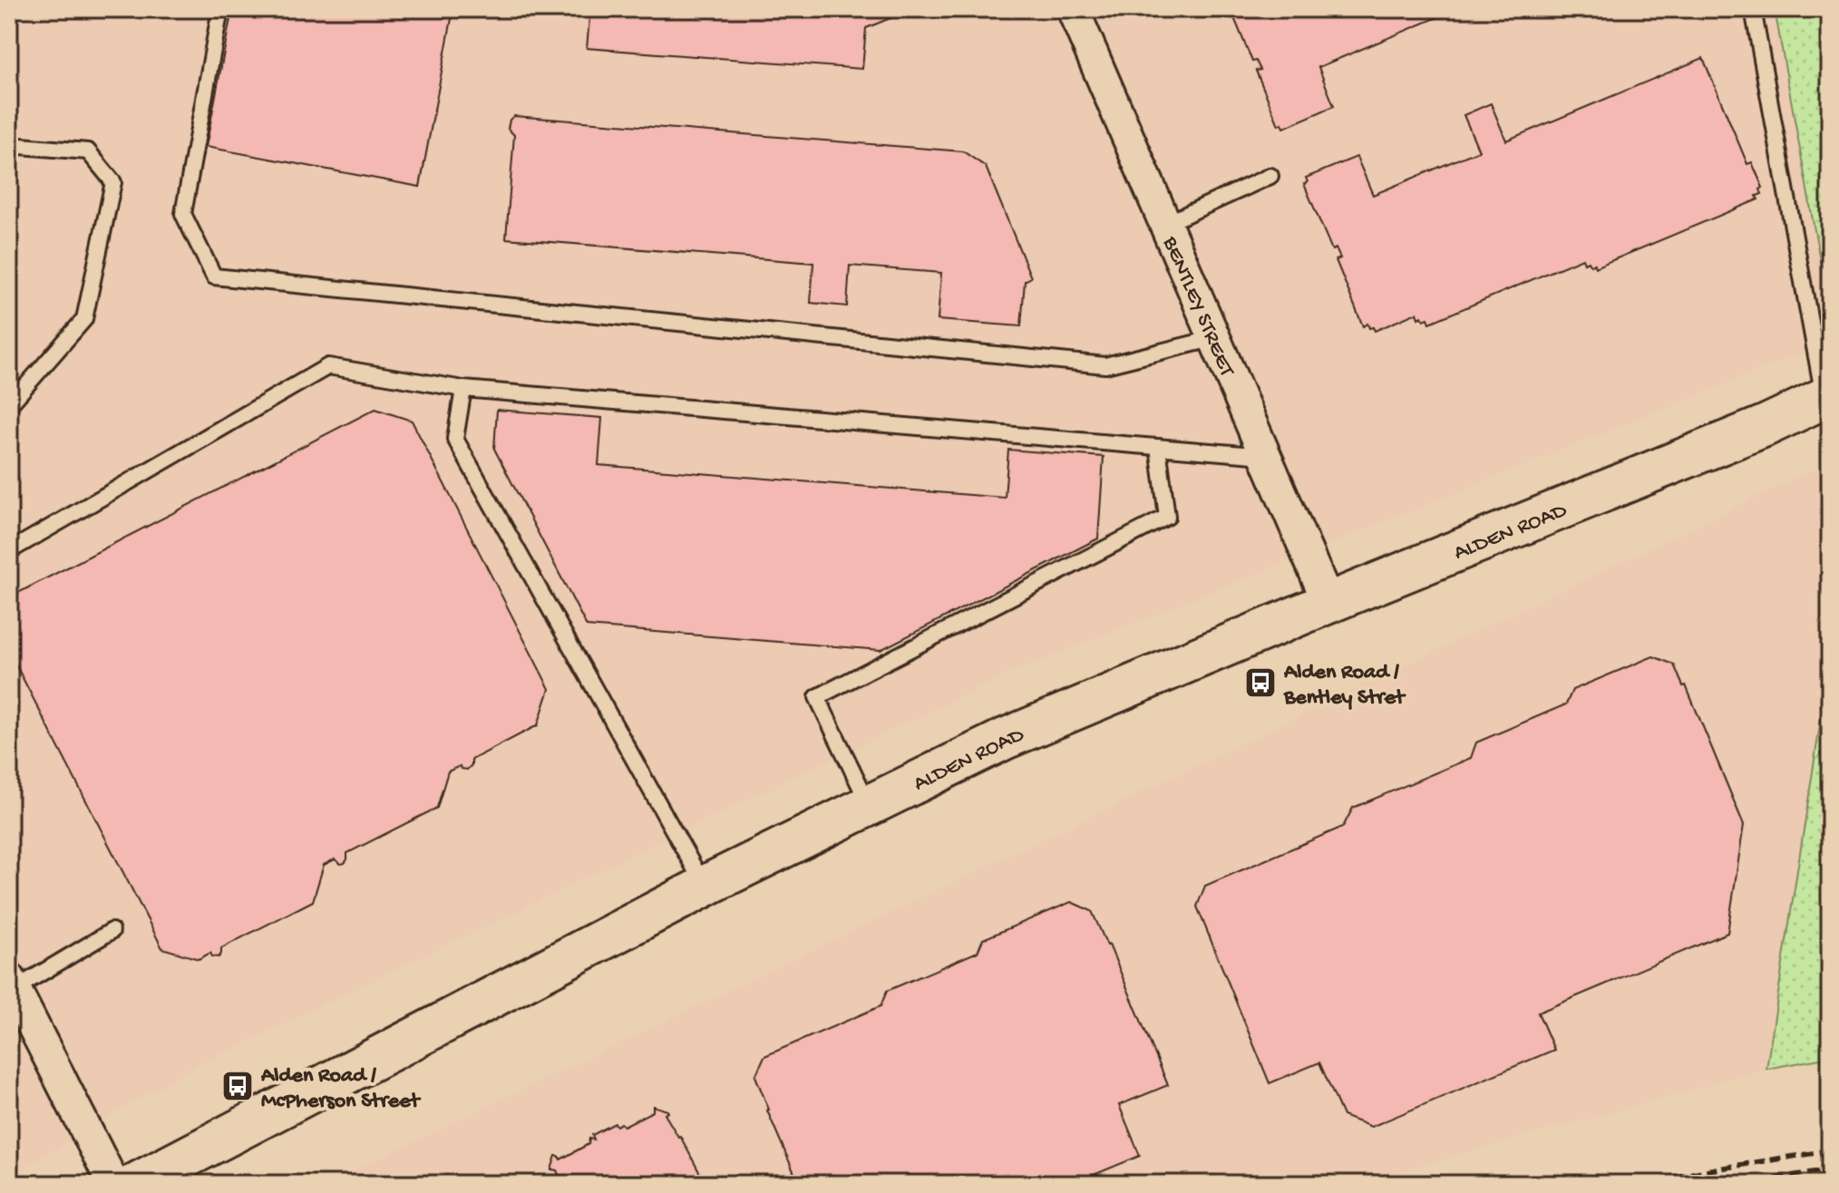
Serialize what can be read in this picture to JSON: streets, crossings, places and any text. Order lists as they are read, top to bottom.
{
  "streets": {
    "main road": ["ALDEN ROAD"],
    "street": ["BENTLEY STREET"]
  },
  "crossings": [
    ["BENTLEY STREET", "ALDEN ROAD"]
  ],
  "places": {
    "bus stop": ["Alden Road / Bentley Stret", "Alden Road / McPherson Street"]
  }
}
